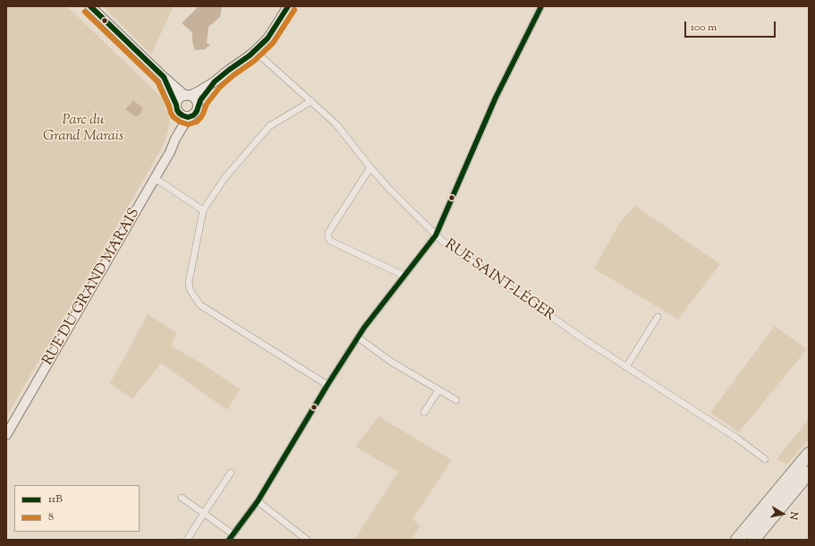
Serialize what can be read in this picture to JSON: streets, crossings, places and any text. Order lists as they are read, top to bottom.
{
  "streets": {
    "street": ["RUE SAINT-LÉGER", "RUE DU GRAND MARAIS"]
  },
  "parks": ["Parc du Grand Marais"],
  "lines": ["transit line 11B", "transit line 8"],
  "legend": ["11B", "8"],
  "scale_bar": "100 m",
  "north": "right"
}
